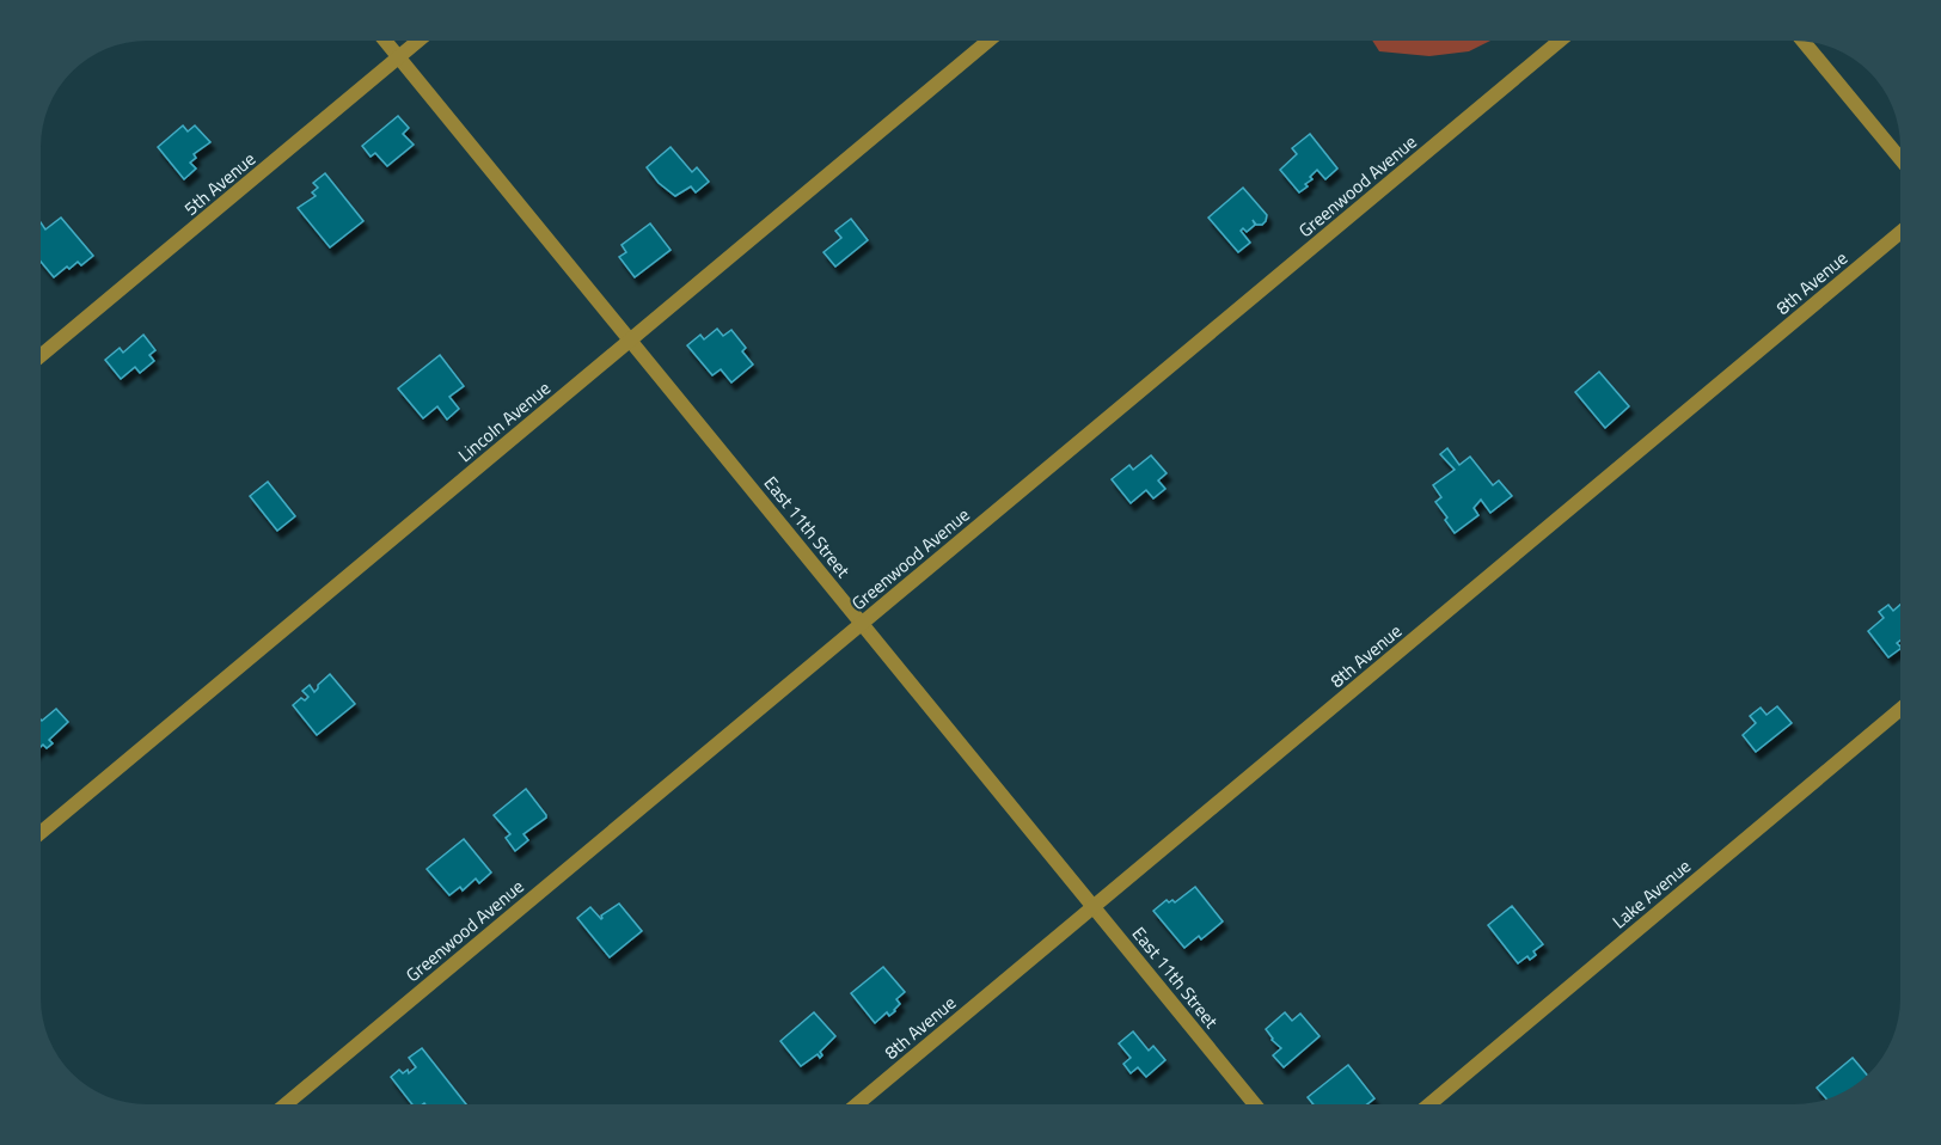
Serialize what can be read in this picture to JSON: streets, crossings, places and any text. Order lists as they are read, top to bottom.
{
  "streets": {
    "street": [
      "5th Avenue",
      "Greenwood Avenue",
      "8th Avenue",
      "Lincoln Avenue",
      "East 11th Street",
      "Lake Avenue"
    ]
  },
  "crossings": [
    ["5th Avenue", "East 11th Street"],
    ["Greenwood Avenue", "East 11th Street"],
    ["8th Avenue", "East 11th Street"],
    ["Lincoln Avenue", "East 11th Street"]
  ]
}
